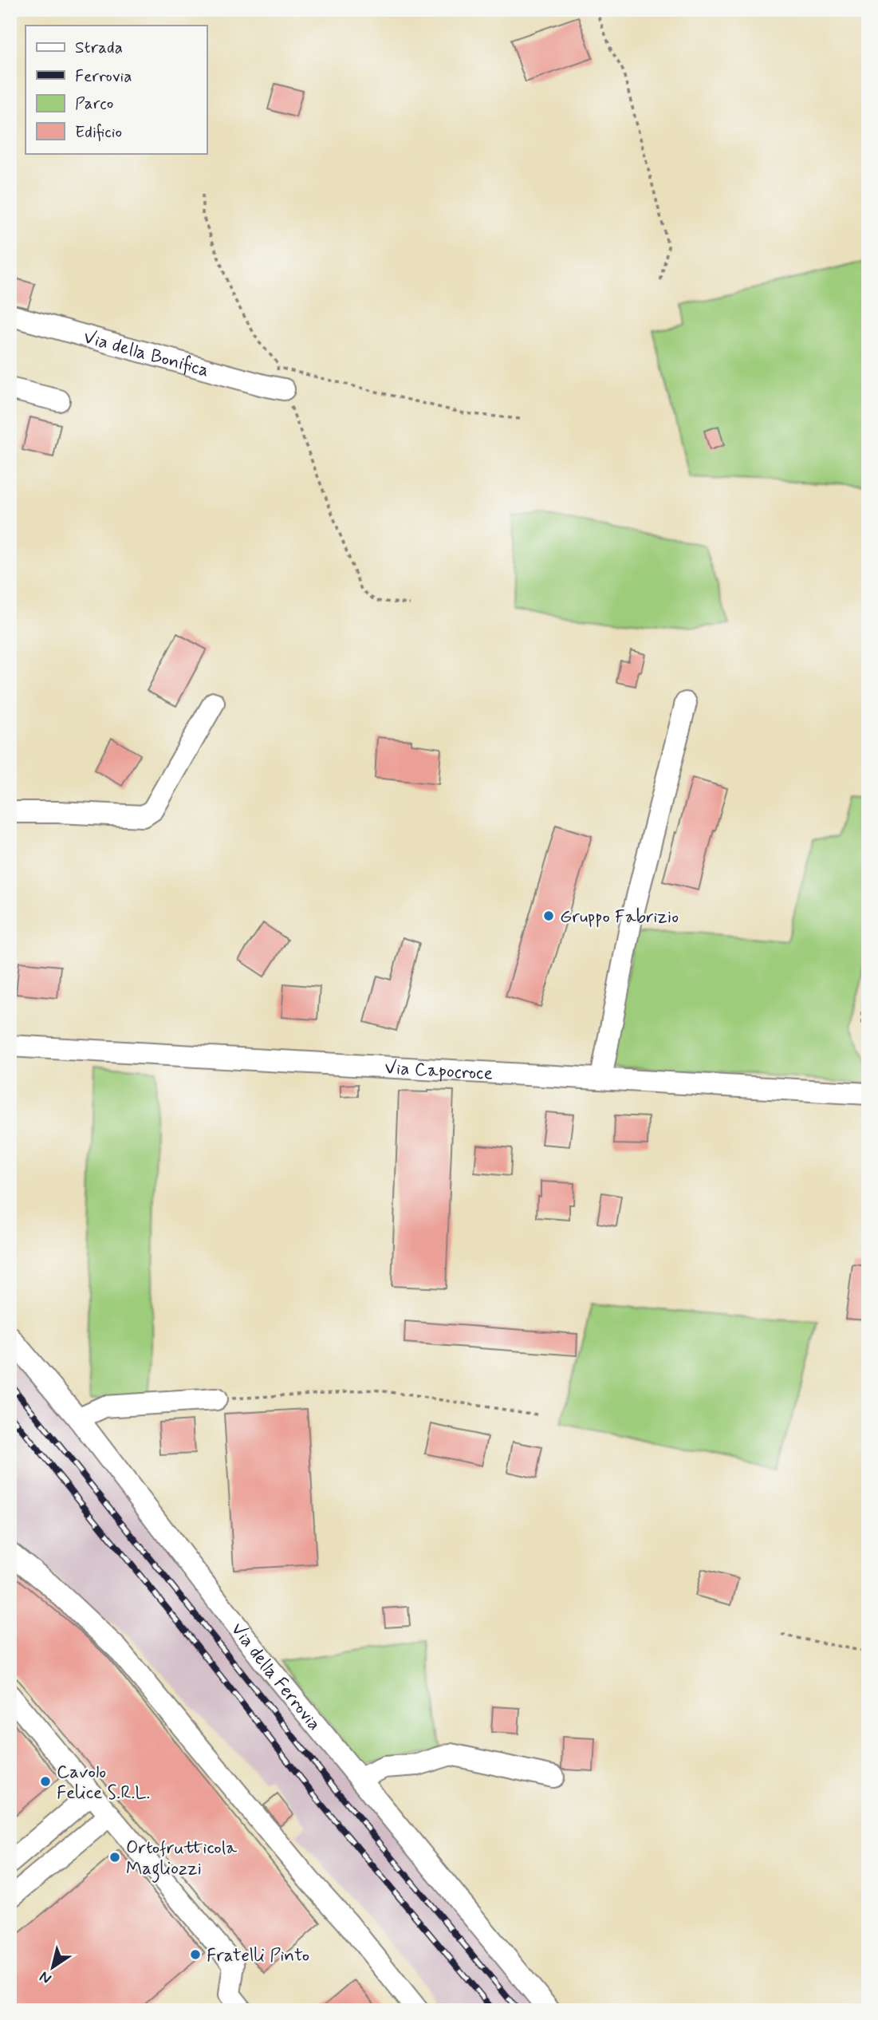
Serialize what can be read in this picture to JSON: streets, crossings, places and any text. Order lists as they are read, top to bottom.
{
  "streets": {
    "street": ["Via della Bonifica", "Via Capocroce", "Via della Ferrovia"]
  },
  "places": [
    "Gruppo Fabrizio",
    "Cavolo Felice S.R.L.",
    "Ortofrutticola Magliozzi",
    "Fratelli Pinto"
  ],
  "legend": [
    "Strada",
    "Ferrovia",
    "Parco",
    "Edificio"
  ],
  "north": "bottom left"
}
